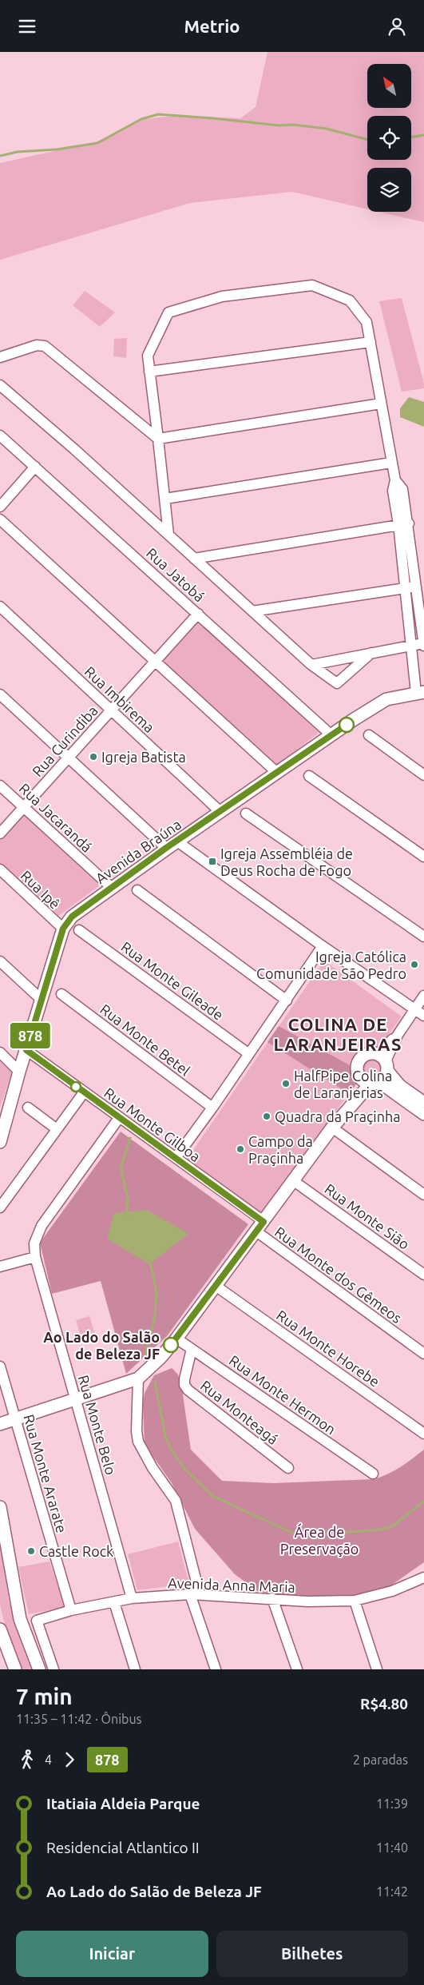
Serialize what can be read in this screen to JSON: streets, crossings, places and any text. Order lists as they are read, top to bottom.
{
  "streets": {
    "street": [
      "Rua Jatobá",
      "Rua Imbirema",
      "Rua Curindiba",
      "Rua Jacarandá",
      "Avenida Braúna",
      "Rua Ipê",
      "Rua Monte Gileade",
      "Rua Monte Betel",
      "Rua Monte Gilboa",
      "Rua Monte Sião",
      "Rua Monte dos Gêmeos",
      "Rua Monte Horebe",
      "Rua Monte Hermon",
      "Rua Monteagá",
      "Rua Monte Belo",
      "Rua Monte Ararate",
      "Avenida Anna Maria"
    ]
  },
  "crossings": [
    ["Rua Jatobá", "Rua Curindiba"],
    ["Rua Jatobá", "Avenida Braúna"],
    ["Rua Imbirema", "Rua Curindiba"],
    ["Rua Imbirema", "Avenida Braúna"],
    ["Rua Curindiba", "Rua Jacarandá"],
    ["Rua Jacarandá", "Avenida Braúna"],
    ["Avenida Braúna", "Rua Ipê"],
    ["Avenida Braúna", "Rua Monte Gilboa"],
    ["Rua Monte Gilboa", "Rua Monte Belo"],
    ["Rua Monte Hermon", "Rua Monteagá"],
    ["Rua Monte Belo", "Avenida Anna Maria"],
    ["Rua Monte Ararate", "Avenida Anna Maria"]
  ],
  "districts": ["COLINA DE LARANJEIRAS"],
  "parks": ["Área de Preservação"],
  "places": {
    "other": [
      "Igreja Batista",
      "Igreja Católica Comunidade São Pedro",
      "HalfPipe Colina de Laranjerias",
      "Quadra da Praçinha",
      "Campo da Praçinha",
      "Ao Lado do Salão de Beleza JF",
      "Castle Rock"
    ],
    "transit": ["Igreja Assembléia de Deus Rocha de Fogo"]
  },
  "lines": ["bus line 878"],
  "north": "top left",
  "page": {
    "header": "Metrio",
    "on_map": "878",
    "heading": ["7 min", "11:35 – 11:42 · Ônibus", "R$4.80"],
    "legs": ["4", "878", "2 paradas"],
    "list": [
      {
        "name": "Itatiaia Aldeia Parque",
        "value": "11:39"
      },
      {
        "name": "Residencial Atlantico II",
        "value": "11:40"
      },
      {
        "name": "Ao Lado do Salão de Beleza JF",
        "value": "11:42"
      }
    ],
    "buttons": ["Iniciar", "Bilhetes"]
  }
}
